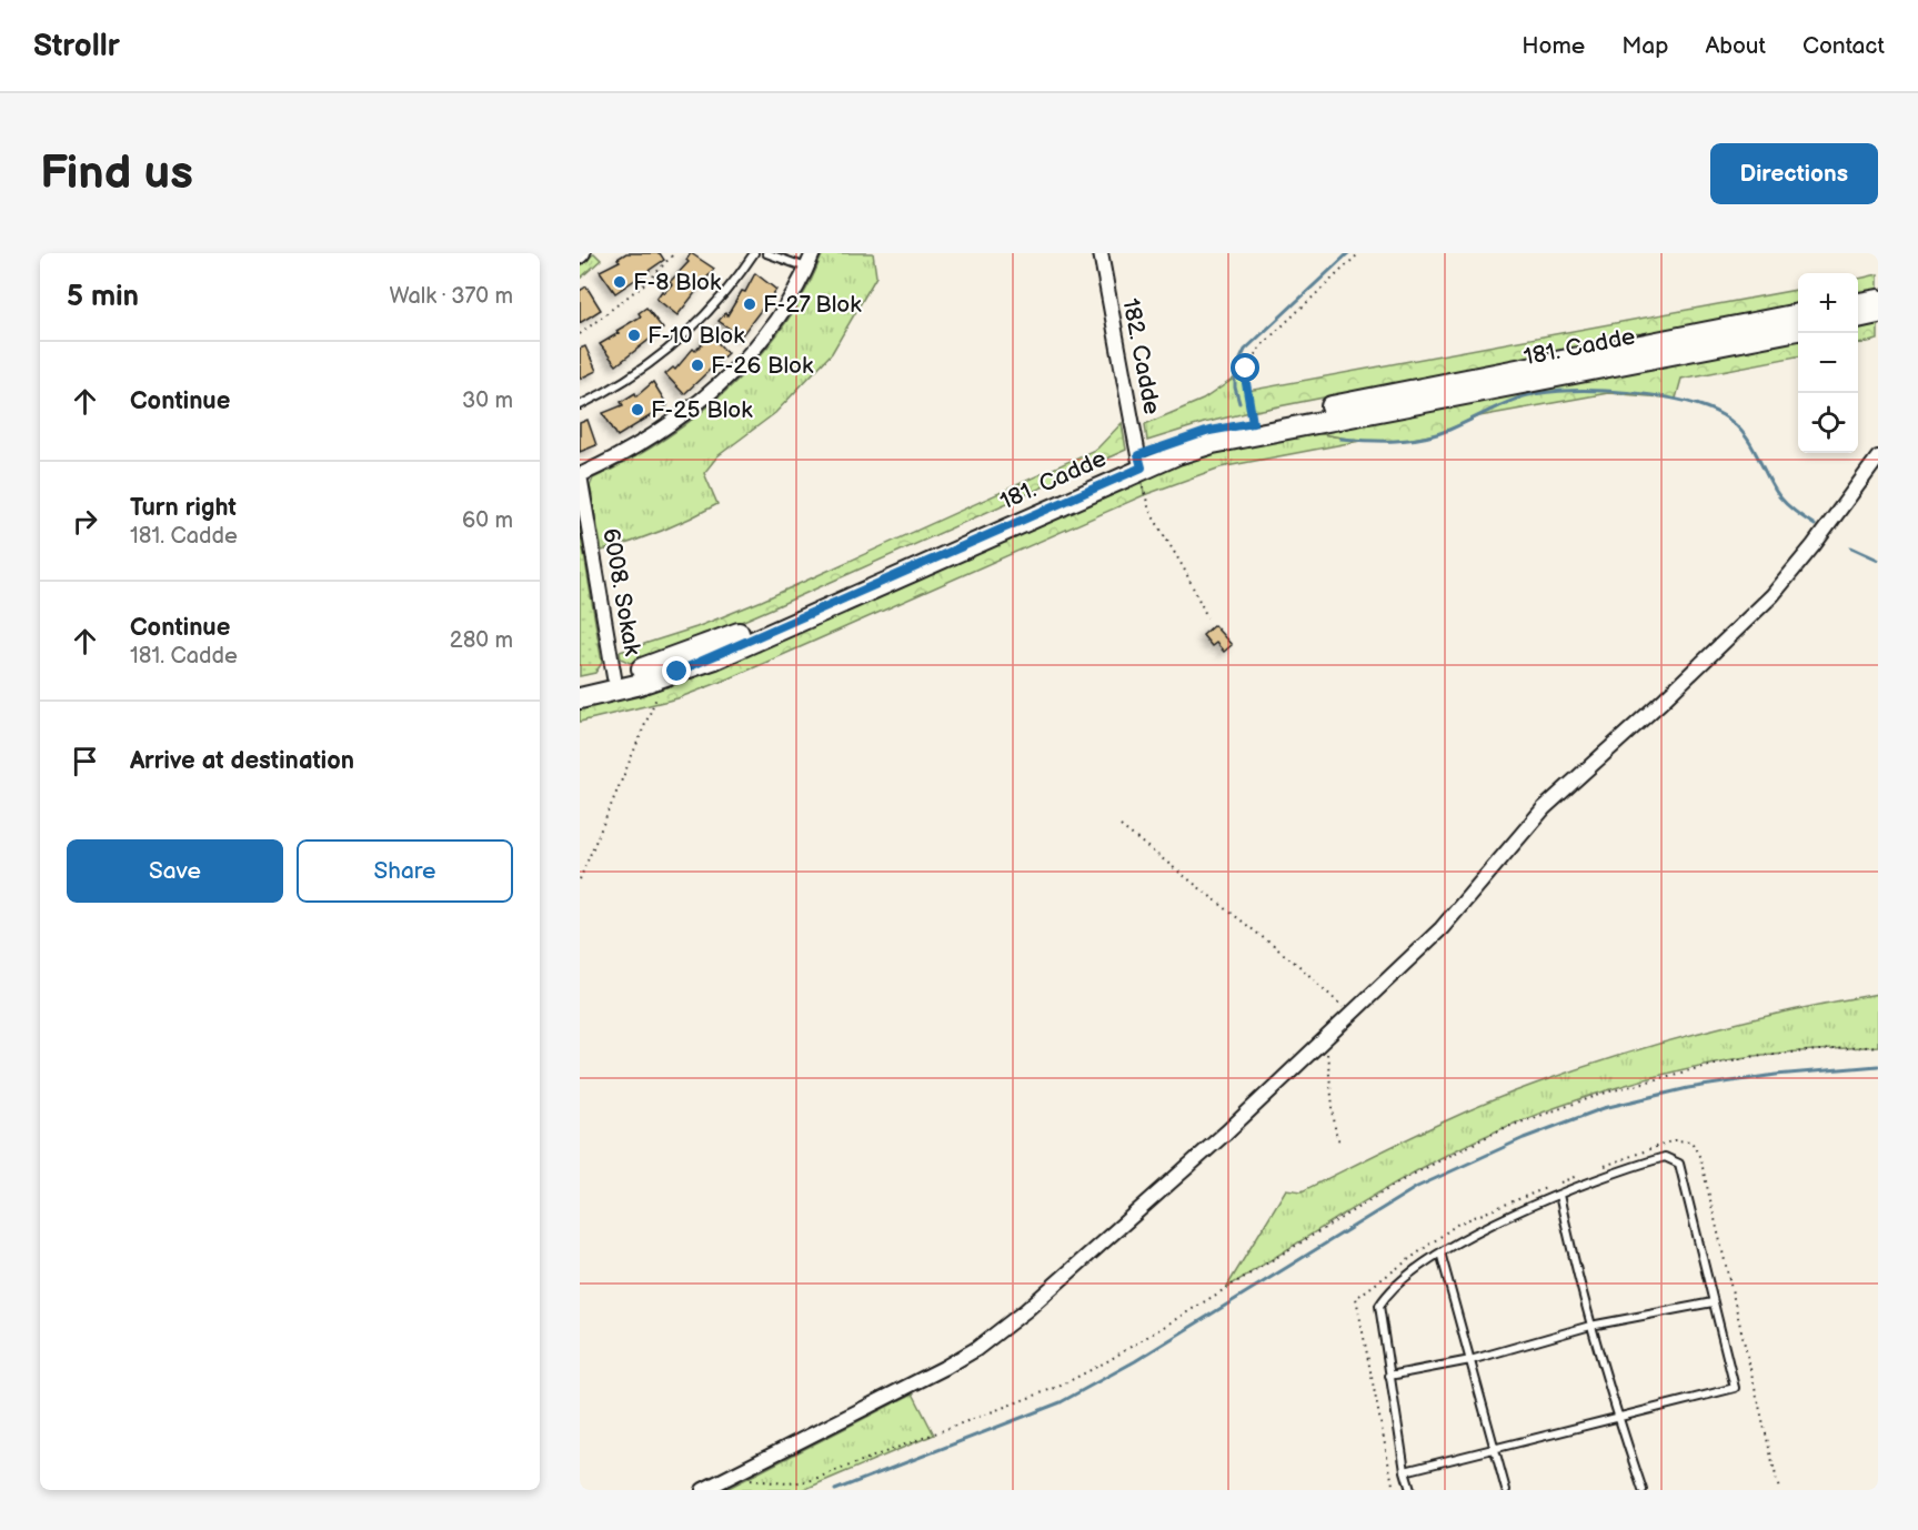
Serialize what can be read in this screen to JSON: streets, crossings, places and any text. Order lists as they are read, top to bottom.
{
  "streets": {
    "street": ["181. Cadde", "182. Cadde", "6008. Sokak"]
  },
  "crossings": [
    ["181. Cadde", "182. Cadde"],
    ["181. Cadde", "6008. Sokak"]
  ],
  "places": [
    "F-8 Blok",
    "F-27 Blok",
    "F-10 Blok",
    "F-26 Blok",
    "F-25 Blok"
  ],
  "page": {
    "header": "Strollr",
    "nav": [
      "Home",
      "Map",
      "About",
      "Contact"
    ],
    "buttons": [
      "Directions",
      ["Save", "Share"]
    ],
    "title": "Find us",
    "heading": ["5 min", "Walk · 370 m"],
    "map_buttons": ["+", "−"],
    "list": [
      ["Continue", "30 m"],
      ["Turn right", "181. Cadde", "60 m"],
      ["Continue", "181. Cadde", "280 m"],
      "Arrive at destination"
    ]
  }
}
